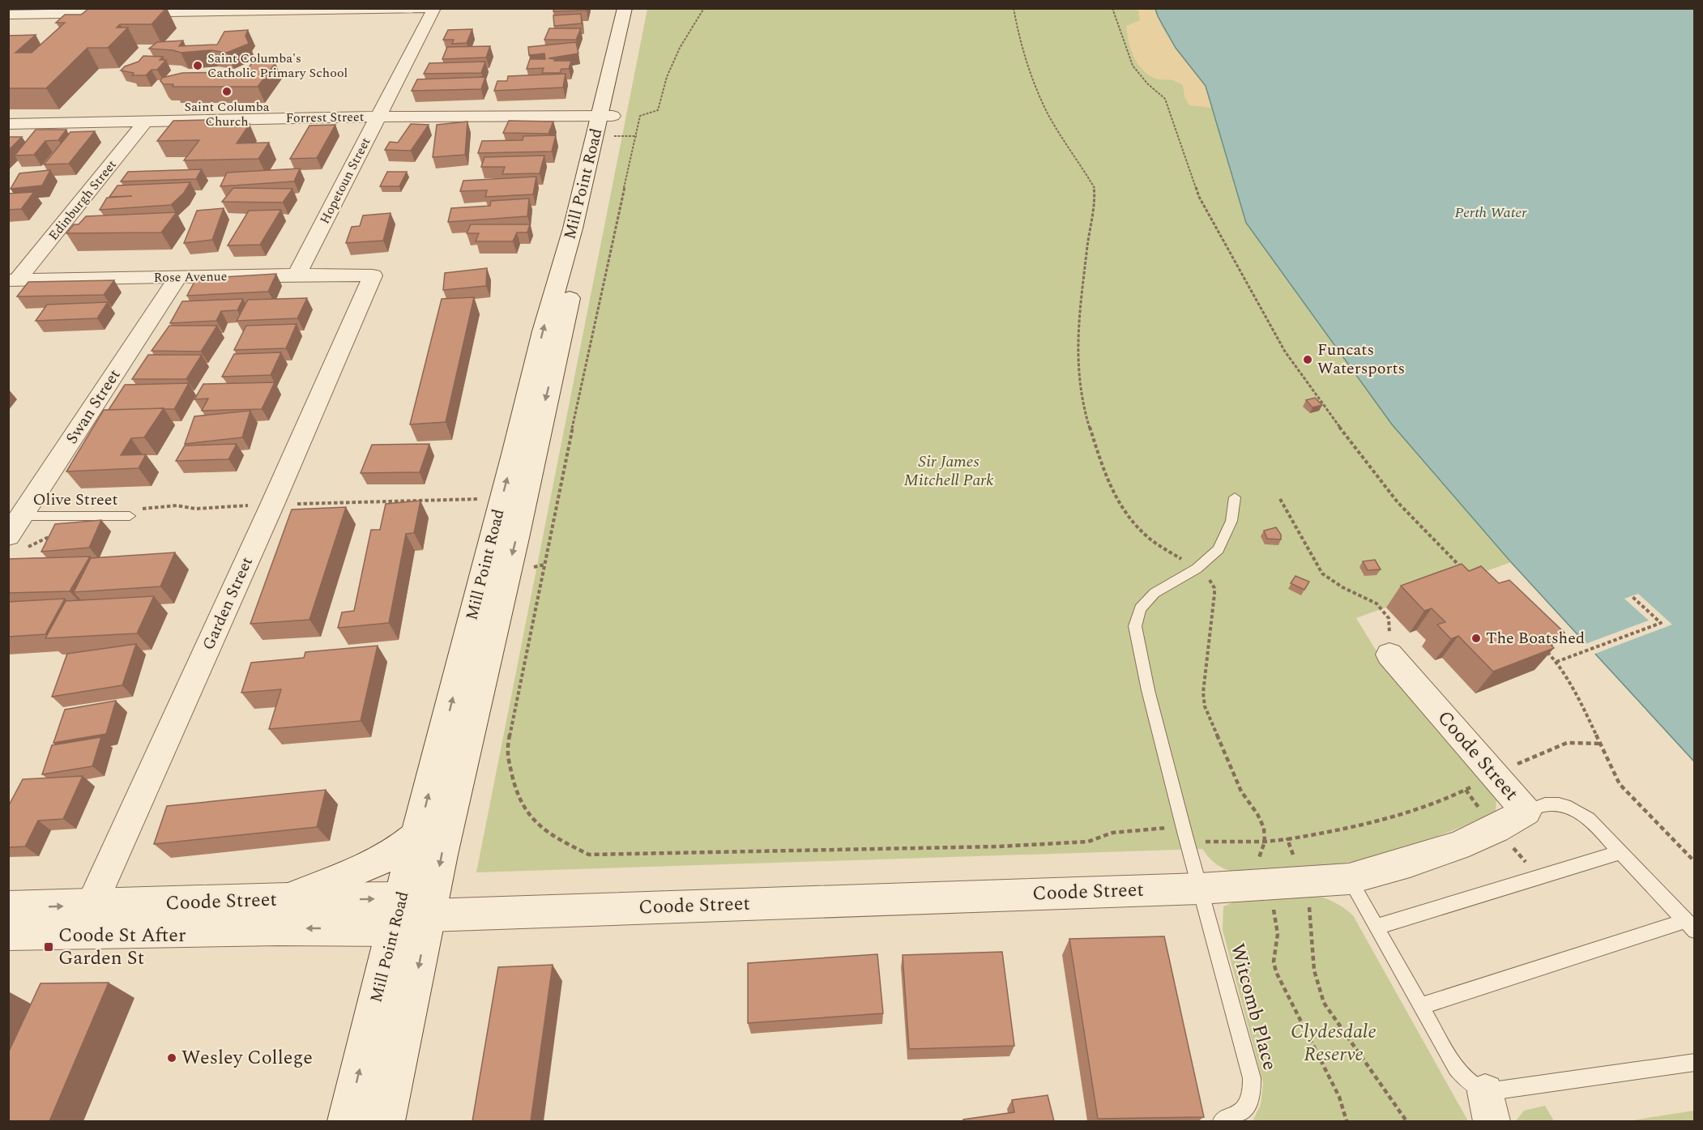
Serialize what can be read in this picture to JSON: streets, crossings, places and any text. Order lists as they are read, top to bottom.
{
  "streets": {
    "main road": ["Mill Point Road", "Coode Street"],
    "street": [
      "Forrest Street",
      "Hopetoun Street",
      "Edinburgh Street",
      "Rose Avenue",
      "Swan Street",
      "Garden Street"
    ],
    "lane": ["Olive Street", "Witcomb Place"]
  },
  "crossings": [
    ["Forrest Street", "Hopetoun Street"],
    ["Forrest Street", "Mill Point Road"],
    ["Forrest Street", "Edinburgh Street"],
    ["Hopetoun Street", "Rose Avenue"],
    ["Mill Point Road", "Coode Street"],
    ["Edinburgh Street", "Rose Avenue"],
    ["Rose Avenue", "Swan Street"],
    ["Rose Avenue", "Garden Street"],
    ["Swan Street", "Olive Street"],
    ["Garden Street", "Coode Street"],
    ["Coode Street", "Witcomb Place"]
  ],
  "water": ["Perth Water"],
  "parks": ["Sir James Mitchell Park", "Clydesdale Reserve"],
  "places": {
    "other": [
      "Saint Columba's Catholic Primary School",
      "Saint Columba Church",
      "Funcats Watersports",
      "The Boatshed",
      "Wesley College"
    ],
    "transit": ["Coode St After Garden St"]
  }
}
